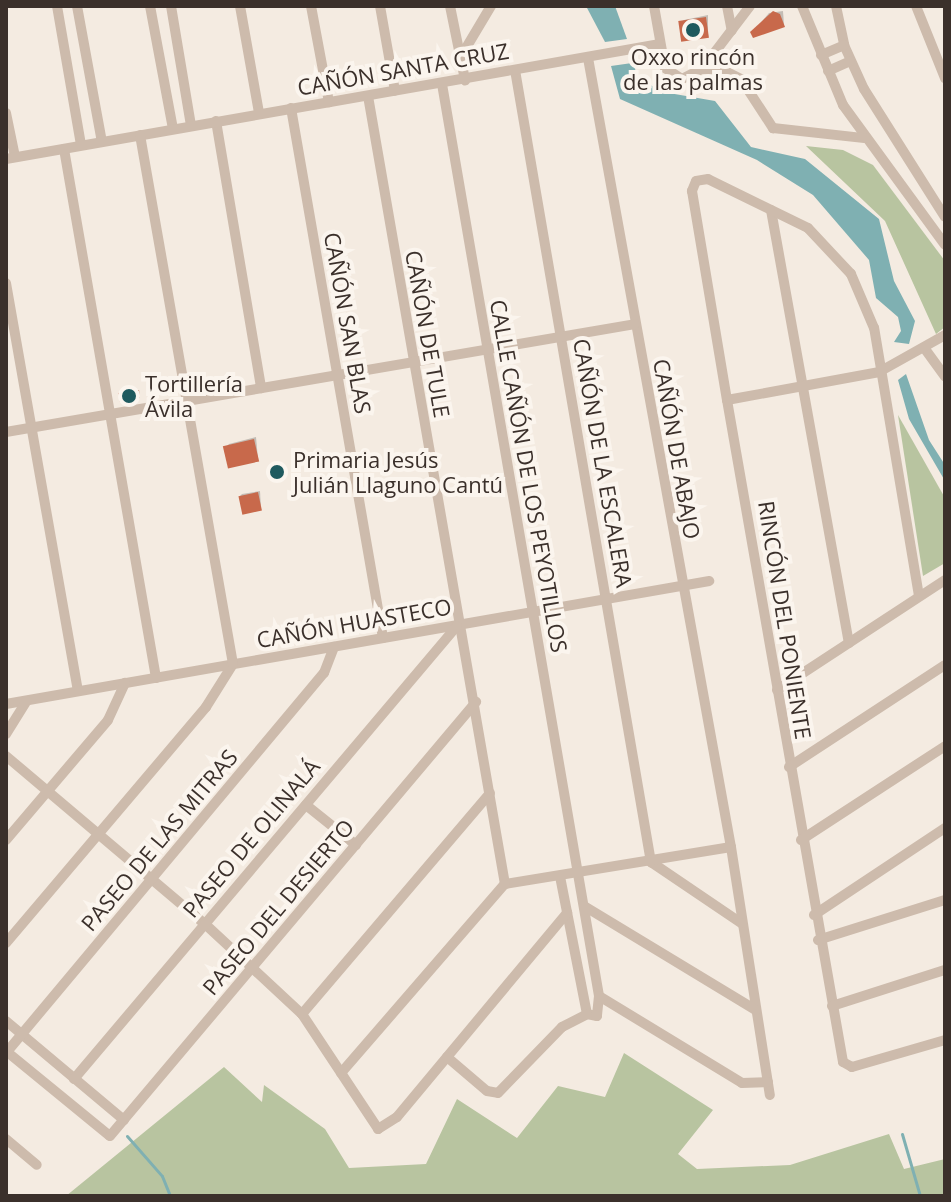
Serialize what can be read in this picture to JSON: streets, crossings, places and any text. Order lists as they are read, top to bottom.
{
  "streets": {
    "street": [
      "CAÑÓN SANTA CRUZ",
      "CAÑÓN SAN BLAS",
      "CAÑÓN DE TULE",
      "CAÑÓN DE ABAJO",
      "CAÑÓN DE LA ESCALERA",
      "CALLE CAÑÓN DE LOS PEYOTILLOS",
      "RINCÓN DEL PONIENTE",
      "CAÑÓN HUASTECO",
      "PASEO DE OLINALÁ",
      "PASEO DE LAS MITRAS",
      "PASEO DEL DESIERTO"
    ]
  },
  "crossings": [
    ["CAÑÓN SANTA CRUZ", "CAÑÓN SAN BLAS"],
    ["CAÑÓN SANTA CRUZ", "CAÑÓN DE TULE"],
    ["CAÑÓN SANTA CRUZ", "CAÑÓN DE ABAJO"],
    ["CAÑÓN SANTA CRUZ", "CAÑÓN DE LA ESCALERA"],
    ["CAÑÓN SANTA CRUZ", "CALLE CAÑÓN DE LOS PEYOTILLOS"],
    ["CAÑÓN SAN BLAS", "CAÑÓN HUASTECO"],
    ["CAÑÓN DE TULE", "CAÑÓN HUASTECO"],
    ["CAÑÓN DE TULE", "PASEO DE OLINALÁ"],
    ["CAÑÓN DE TULE", "PASEO DEL DESIERTO"],
    ["CAÑÓN DE ABAJO", "CAÑÓN HUASTECO"],
    ["CAÑÓN DE LA ESCALERA", "CAÑÓN HUASTECO"],
    ["CALLE CAÑÓN DE LOS PEYOTILLOS", "CAÑÓN HUASTECO"],
    ["CAÑÓN HUASTECO", "PASEO DE OLINALÁ"],
    ["CAÑÓN HUASTECO", "PASEO DE LAS MITRAS"],
    ["PASEO DE LAS MITRAS", "PASEO DEL DESIERTO"]
  ],
  "places": ["Oxxo rincón de las palmas", "Tortillería Ávila", "Primaria Jesús Julián Llaguno Cantú"]
}
